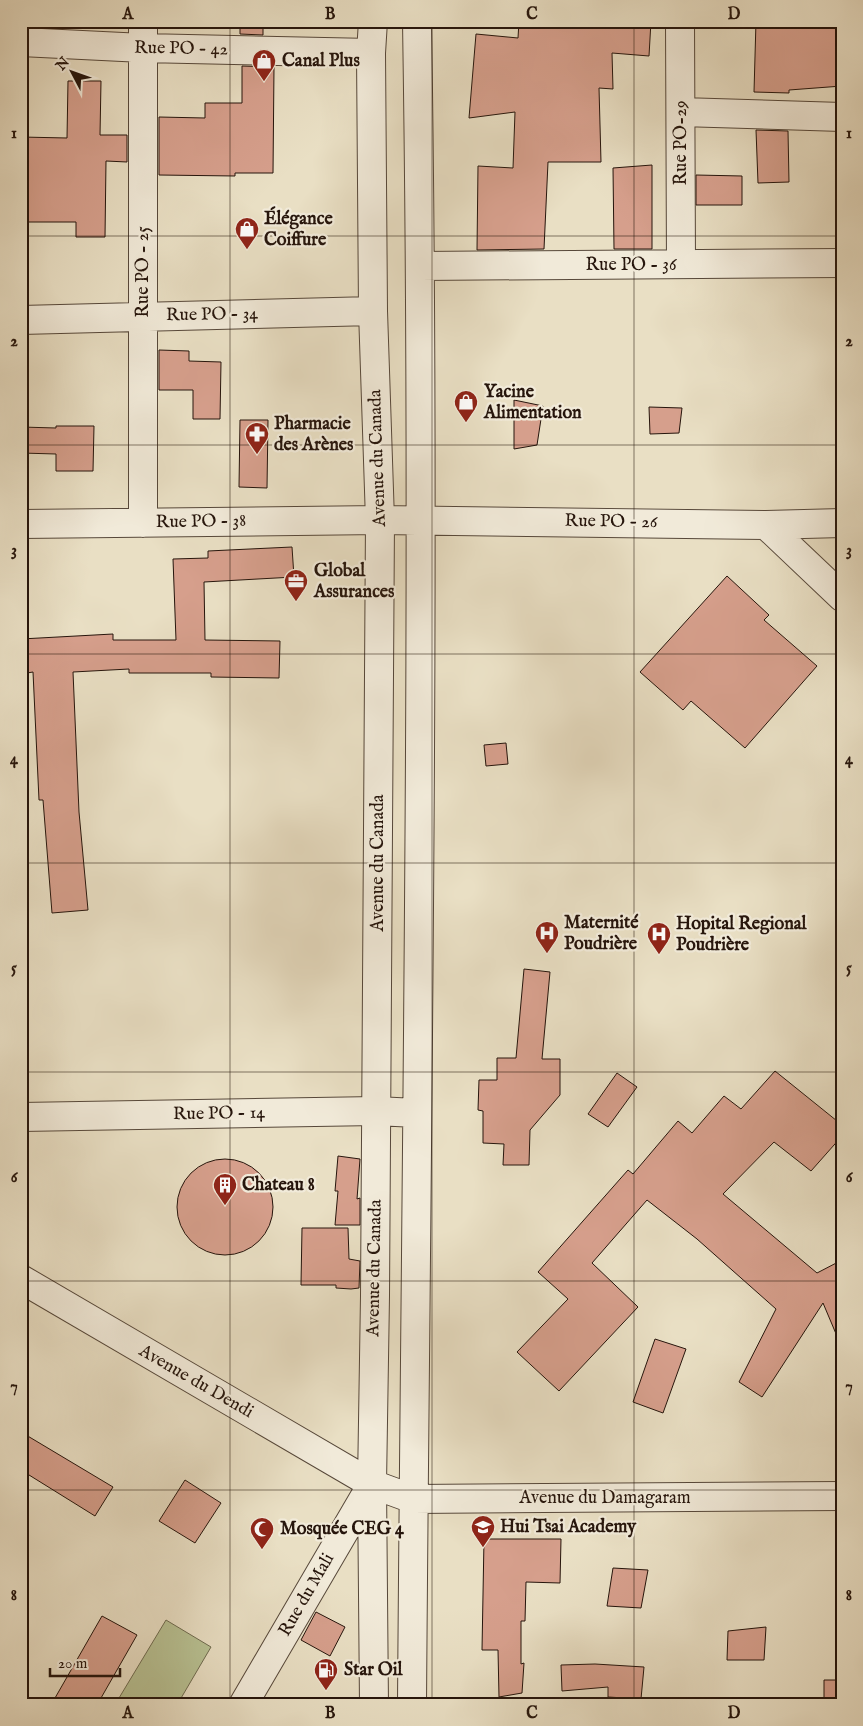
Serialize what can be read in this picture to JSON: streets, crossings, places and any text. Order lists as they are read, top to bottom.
{
  "streets": {
    "street": [
      "Rue PO - 42",
      "Rue PO-29",
      "Rue PO - 36",
      "Rue PO - 25",
      "Rue PO - 34",
      "Avenue du Canada",
      "Rue PO - 38",
      "Rue PO - 26",
      "Rue PO - 14",
      "Avenue du Dendi",
      "Avenue du Damagaram",
      "Rue du Mali"
    ]
  },
  "crossings": [
    ["Rue PO - 42", "Rue PO - 25"],
    ["Rue PO - 42", "Avenue du Canada"],
    ["Rue PO-29", "Rue PO - 36"],
    ["Rue PO - 25", "Rue PO - 34"],
    ["Rue PO - 25", "Rue PO - 38"],
    ["Rue PO - 34", "Avenue du Canada"],
    ["Avenue du Canada", "Rue PO - 38"],
    ["Avenue du Canada", "Rue PO - 26"],
    ["Avenue du Canada", "Rue PO - 14"],
    ["Avenue du Canada", "Avenue du Dendi"],
    ["Avenue du Canada", "Avenue du Damagaram"],
    ["Avenue du Canada", "Rue du Mali"],
    ["Rue PO - 38", "Rue PO - 26"],
    ["Avenue du Dendi", "Avenue du Damagaram"],
    ["Avenue du Dendi", "Rue du Mali"],
    ["Avenue du Damagaram", "Rue du Mali"]
  ],
  "places": {
    "shop": ["Canal Plus", "Élégance Coiffure", "Yacine Alimentation"],
    "pharmacy": ["Pharmacie des Arènes"],
    "office": ["Global Assurances"],
    "hospital": ["Maternité Poudrière", "Hopital Regional Poudrière"],
    "building": ["Chateau 8"],
    "school or university": ["Hui Tsai Academy"],
    "mosque": ["Mosquée CEG 4"],
    "fuel station": ["Star Oil"]
  },
  "scale_bar": "20 m",
  "north": "top left",
  "grid": {
    "columns": [
      "A",
      "B",
      "C",
      "D"
    ],
    "rows": [
      "1",
      "2",
      "3",
      "4",
      "5",
      "6",
      "7",
      "8"
    ]
  }
}
